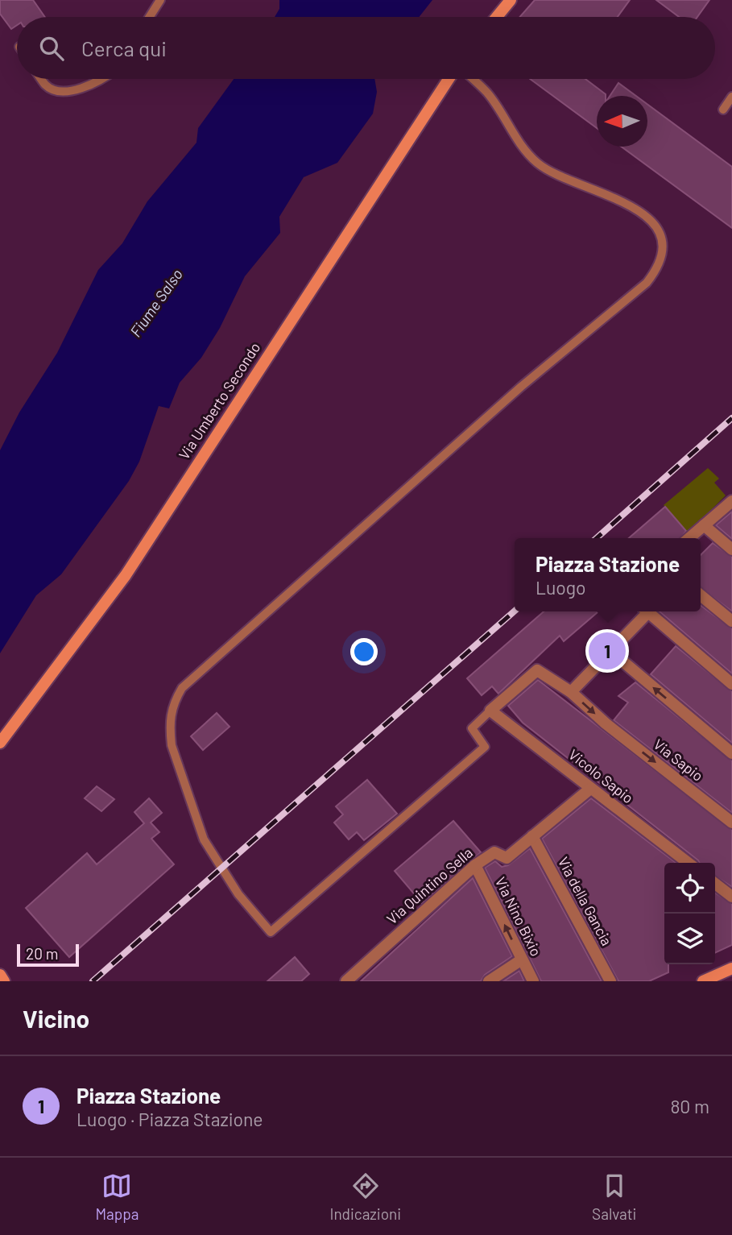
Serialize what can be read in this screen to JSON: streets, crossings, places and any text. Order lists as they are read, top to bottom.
{
  "streets": {
    "main road": ["Via Umberto Secondo"],
    "street": [
      "Via Sapio",
      "Vicolo Sapio",
      "Via Quintino Sella",
      "Via della Gancia",
      "Via Nino Bixio"
    ]
  },
  "crossings": [
    ["Via Sapio", "Vicolo Sapio"],
    ["Vicolo Sapio", "Via Quintino Sella"],
    ["Via Quintino Sella", "Via della Gancia"],
    ["Via Quintino Sella", "Via Nino Bixio"]
  ],
  "one_way": ["Via Nino Bixio"],
  "water": ["Fiume Salso"],
  "scale_bar": "20 m",
  "north": "left",
  "page": {
    "search": "Cerca qui",
    "popup": ["Piazza Stazione", "Luogo"],
    "pins": "1",
    "scale": "20 m",
    "heading": "Vicino",
    "list": [
      {
        "mark": "1",
        "name": "Piazza Stazione",
        "note": "Luogo · Piazza Stazione",
        "value": "80 m"
      }
    ],
    "nav": ["Mappa", "Indicazioni", "Salvati"]
  }
}
